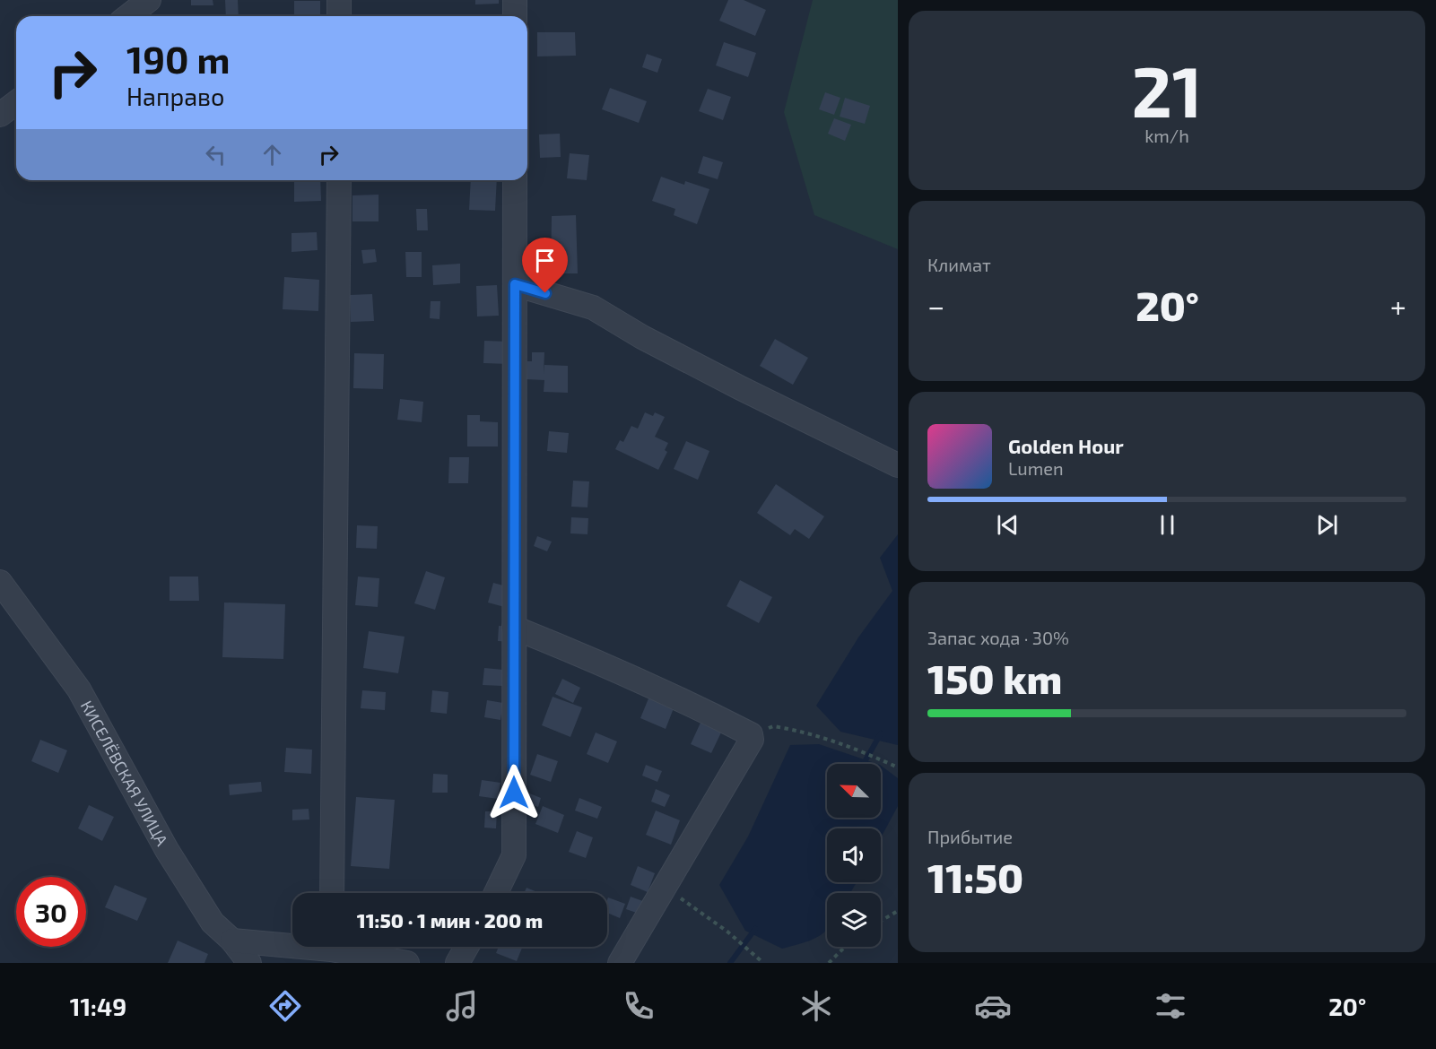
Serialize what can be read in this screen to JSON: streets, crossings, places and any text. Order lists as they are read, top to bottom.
{
  "streets": {
    "street": ["КИСЕЛЁВСКАЯ УЛИЦА"]
  },
  "north": "top left",
  "page": {
    "tile": [
      ["21", "km/h"],
      "Климат",
      ["Запас хода · 30%", "150 km"],
      ["Прибытие", "11:50"]
    ],
    "turn": ["190 m", "Направо"],
    "heat": ["−", "20°", "+"],
    "song": ["Golden Hour", "Lumen"],
    "limit": "30",
    "trip": "11:50 · 1 мин · 200 m",
    "tabs": ["11:49", "20°"]
  }
}
